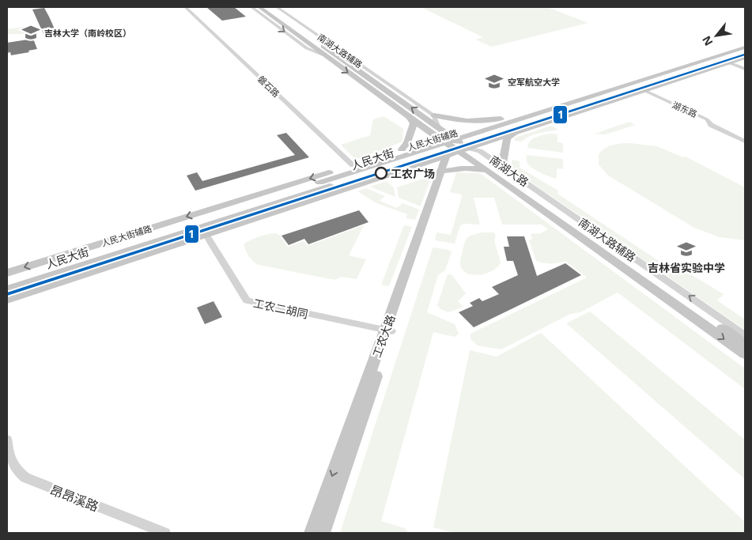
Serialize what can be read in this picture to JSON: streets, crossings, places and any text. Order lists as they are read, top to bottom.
{
  "streets": {
    "main road": [
      "人民大街辅路",
      "人民大街",
      "南湖大路",
      "工农大路"
    ],
    "street": [
      "南湖大路辅路",
      "磐石路",
      "湖东路",
      "工农二胡同",
      "昂昂溪路"
    ]
  },
  "crossings": [
    ["南湖大路辅路", "人民大街辅路"],
    ["南湖大路辅路", "人民大街"],
    ["南湖大路辅路", "南湖大路"],
    ["南湖大路辅路", "工农大路"],
    ["磐石路", "人民大街辅路"],
    ["人民大街辅路", "人民大街"],
    ["人民大街辅路", "南湖大路"],
    ["人民大街辅路", "工农大路"],
    ["人民大街", "南湖大路"],
    ["人民大街", "工农大路"],
    ["南湖大路", "工农大路"],
    ["工农二胡同", "工农大路"]
  ],
  "places": {
    "school or university": ["吉林大学（南岭校区）", "空军航空大学", "吉林省实验中学"],
    "other": ["工农广场"]
  },
  "lines": ["transit line 1"],
  "north": "bottom left"
}
